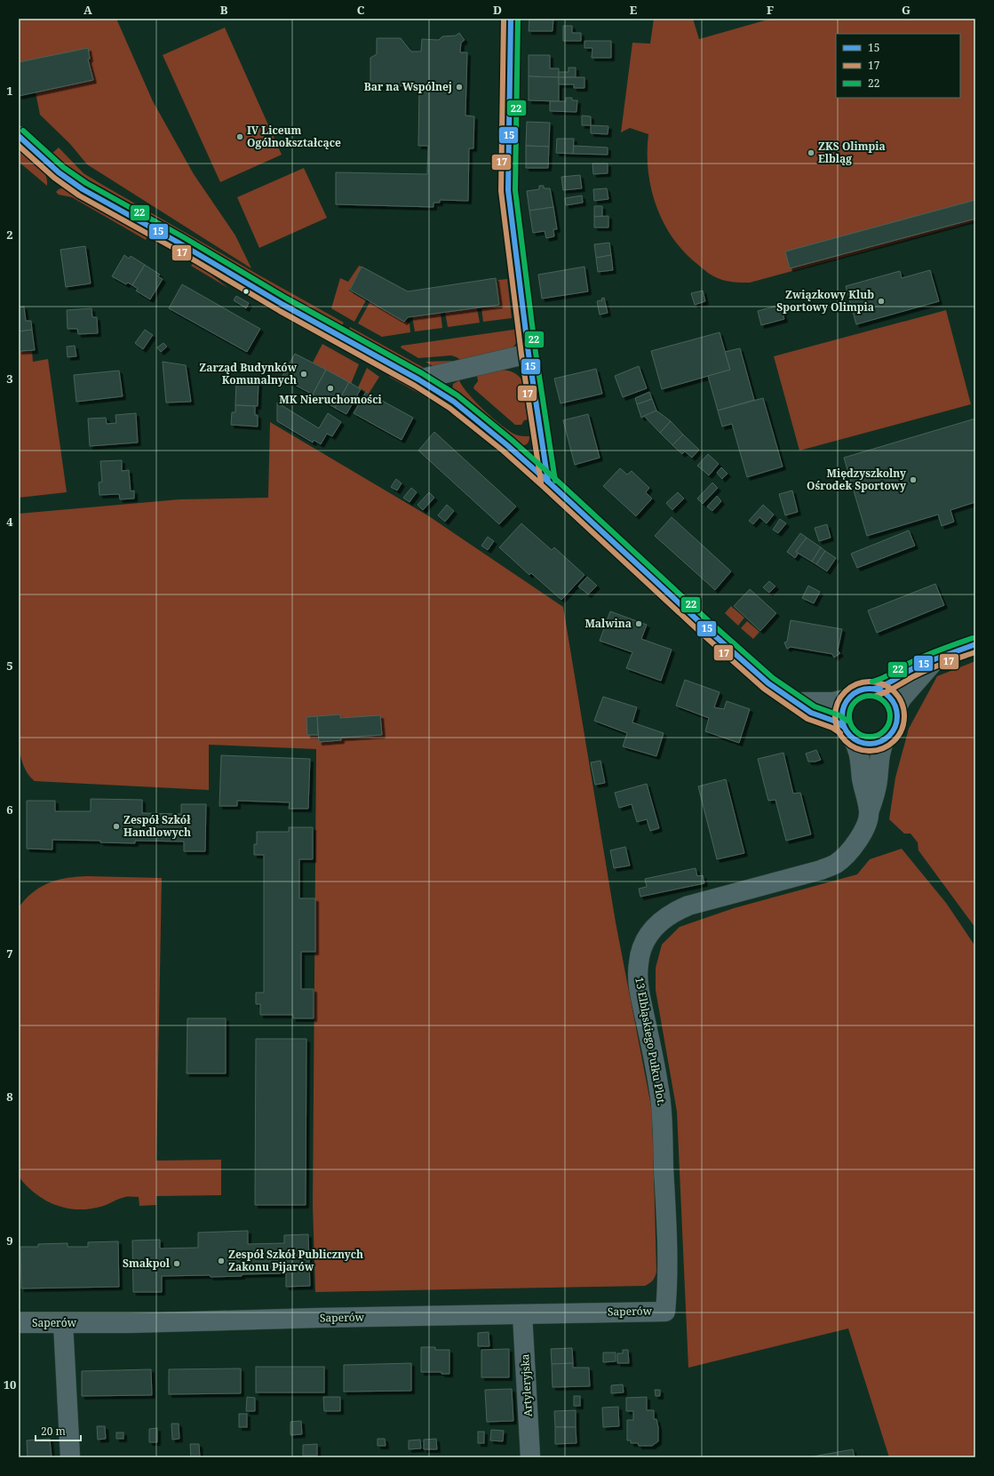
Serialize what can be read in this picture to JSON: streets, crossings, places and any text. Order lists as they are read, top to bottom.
{
  "streets": {
    "street": ["13 Elbląskiego Pułku Plot.", "Saperów", "Artyleryjska"]
  },
  "crossings": [
    ["13 Elbląskiego Pułku Plot.", "Saperów"],
    ["Saperów", "Artyleryjska"]
  ],
  "places": [
    "Bar na Wspólnej",
    "IV Liceum Ogólnokształcące",
    "ZKS Olimpia Elbląg",
    "Związkowy Klub Sportowy Olimpia",
    "Zarząd Budynków Komunalnych",
    "MK Nieruchomości",
    "Międzyszkolny Ośrodek Sportowy",
    "Malwina",
    "Zespół Szkół Handlowych",
    "Zespół Szkół Publicznych Zakonu Pijarów",
    "Smakpol"
  ],
  "lines": ["transit line 15", "transit line 17", "transit line 22"],
  "legend": ["15", "17", "22"],
  "scale_bar": "20 m",
  "grid": {
    "columns": [
      "A",
      "B",
      "C",
      "D",
      "E",
      "F",
      "G"
    ],
    "rows": [
      "1",
      "2",
      "3",
      "4",
      "5",
      "6",
      "7",
      "8",
      "9",
      "10"
    ]
  }
}
